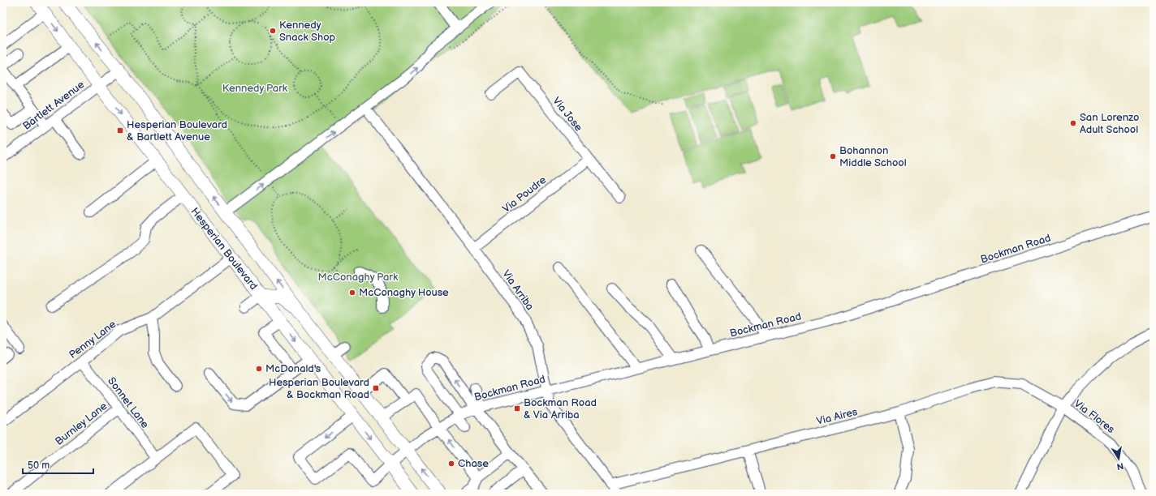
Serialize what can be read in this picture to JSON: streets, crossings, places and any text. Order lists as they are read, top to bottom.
{
  "streets": {
    "main road": ["Hesperian Boulevard"],
    "street": [
      "Bartlett Avenue",
      "Via Jose",
      "Via Poudre",
      "Bockman Road",
      "Via Arriba",
      "Penny Lane",
      "Sonnet Lane",
      "Via Aires",
      "Via Flores",
      "Burnley Lane"
    ]
  },
  "crossings": [
    ["Bartlett Avenue", "Hesperian Boulevard"],
    ["Via Jose", "Via Poudre"],
    ["Via Poudre", "Via Arriba"],
    ["Hesperian Boulevard", "Bockman Road"],
    ["Hesperian Boulevard", "Penny Lane"],
    ["Bockman Road", "Via Arriba"],
    ["Via Arriba", "Via Aires"],
    ["Penny Lane", "Sonnet Lane"],
    ["Sonnet Lane", "Burnley Lane"],
    ["Via Aires", "Via Flores"]
  ],
  "parks": ["Kennedy Park", "McConaghy Park"],
  "places": {
    "other": [
      "Kennedy Snack Shop",
      "San Lorenzo Adult School",
      "Bohannon Middle School",
      "McConaghy House",
      "McDonald's",
      "Chase"
    ],
    "transit": ["Hesperian Boulevard & Bartlett Avenue", "Hesperian Boulevard & Bockman Road", "Bockman Road & Via Arriba"]
  },
  "scale_bar": "50 m",
  "north": "bottom"
}
